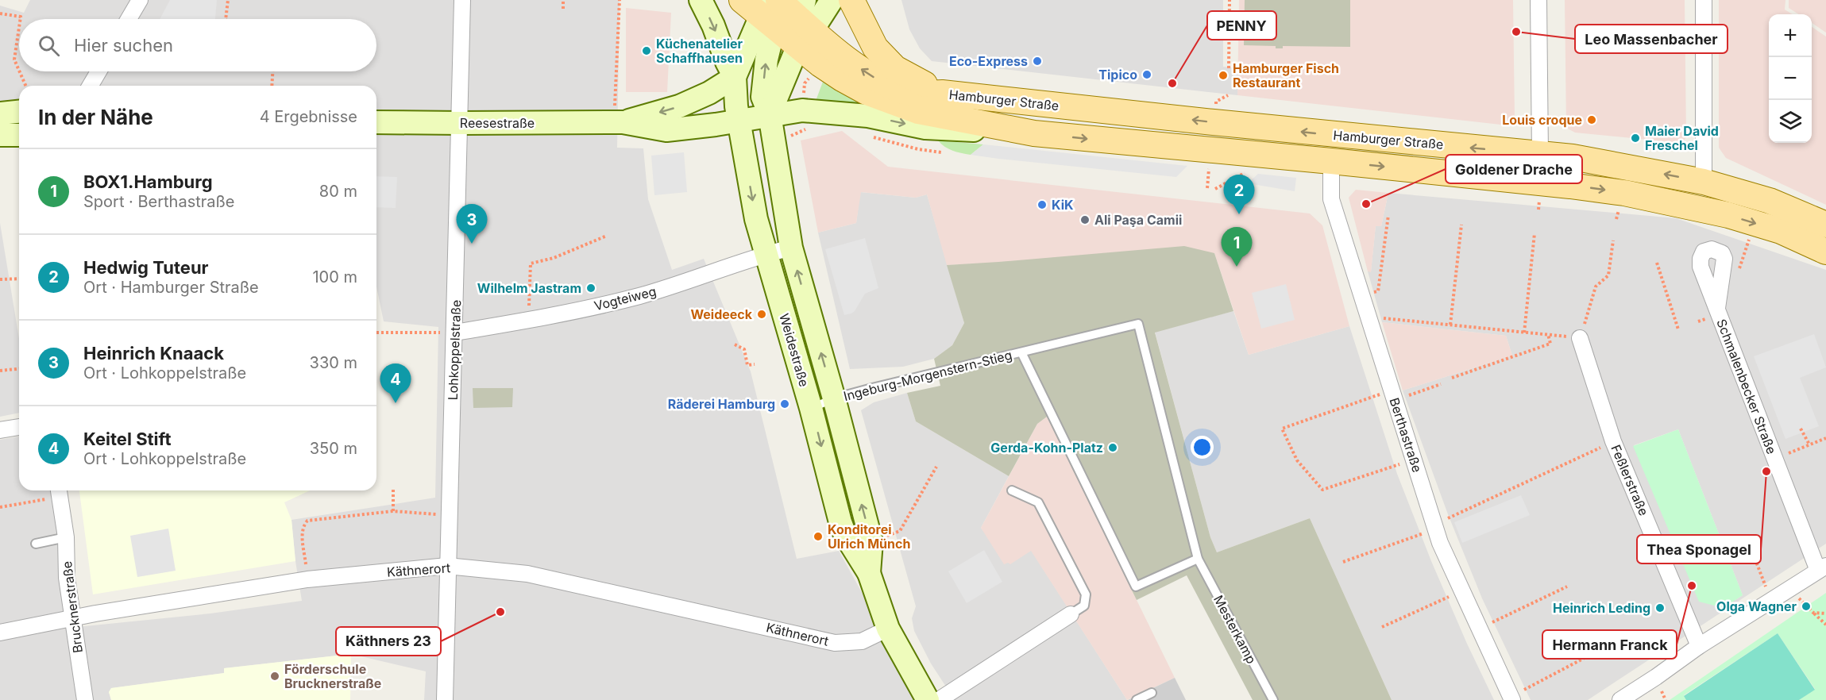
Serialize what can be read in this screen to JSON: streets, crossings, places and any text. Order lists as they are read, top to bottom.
{
  "streets": {
    "main road": ["Hamburger Straße"],
    "street": [
      "Reesestraße",
      "Vogteiweg",
      "Lohkoppelstraße",
      "Weidestraße",
      "Schmalenbecker Straße",
      "Berthastraße",
      "Feßlerstraße",
      "Käthnerort",
      "Brucknerstraße"
    ],
    "lane": ["Ingeburg-Morgenstern-Stieg", "Mesterkamp"]
  },
  "crossings": [
    ["Hamburger Straße", "Reesestraße"],
    ["Hamburger Straße", "Weidestraße"],
    ["Hamburger Straße", "Berthastraße"],
    ["Reesestraße", "Lohkoppelstraße"],
    ["Reesestraße", "Weidestraße"],
    ["Vogteiweg", "Lohkoppelstraße"],
    ["Vogteiweg", "Weidestraße"],
    ["Lohkoppelstraße", "Käthnerort"],
    ["Weidestraße", "Ingeburg-Morgenstern-Stieg"],
    ["Weidestraße", "Käthnerort"],
    ["Ingeburg-Morgenstern-Stieg", "Mesterkamp"],
    ["Käthnerort", "Brucknerstraße"]
  ],
  "places": [
    "Leo Massenbacher",
    "Küchenatelier Schaffhausen",
    "Eco-Express",
    "Tipico",
    "Hamburger Fisch Restaurant",
    "PENNY",
    "Louis croque",
    "Maier David Freschel",
    "Goldener Drache",
    "KiK",
    "Ali Paşa Camii",
    "Wilhelm Jastram",
    "Weideeck",
    "Räderei Hamburg",
    "Gerda-Kohn-Platz",
    "Thea Sponagel",
    "Konditorei Ulrich Münch",
    "Hermann Franck",
    "Olga Wagner",
    "Heinrich Leding",
    "Käthners 23",
    "Förderschule Brucknerstraße"
  ],
  "page": {
    "map_buttons": ["+", "−"],
    "search": "Hier suchen",
    "heading": ["In der Nähe", "4 Ergebnisse"],
    "list": [
      {
        "mark": "1",
        "name": "BOX1.Hamburg",
        "note": "Sport · Berthastraße",
        "value": "80 m"
      },
      {
        "mark": "2",
        "name": "Hedwig Tuteur",
        "note": "Ort · Hamburger Straße",
        "value": "100 m"
      },
      {
        "mark": "3",
        "name": "Heinrich Knaack",
        "note": "Ort · Lohkoppelstraße",
        "value": "330 m"
      },
      {
        "mark": "4",
        "name": "Keitel Stift",
        "note": "Ort · Lohkoppelstraße",
        "value": "350 m"
      }
    ],
    "pins": [
      "2",
      "3",
      "1",
      "4"
    ]
  }
}
